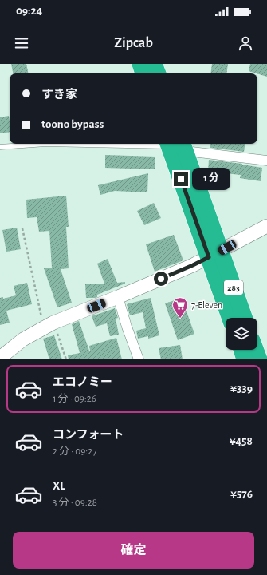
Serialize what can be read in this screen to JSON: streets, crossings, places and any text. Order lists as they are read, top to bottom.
{
  "streets": {
    "highway": ["283"]
  },
  "places": {
    "supermarket": ["7-Eleven"]
  },
  "page": {
    "status": "09:24",
    "header": "Zipcab",
    "banner": ["すき家", "toono bypass"],
    "bubble": "1 分",
    "list": [
      {
        "name": "エコノミー",
        "note": "1 分 · 09:26",
        "value": "¥339"
      },
      {
        "name": "コンフォート",
        "note": "2 分 · 09:27",
        "value": "¥458"
      },
      {
        "name": "XL",
        "note": "3 分 · 09:28",
        "value": "¥576"
      }
    ],
    "buttons": "確定"
  }
}
